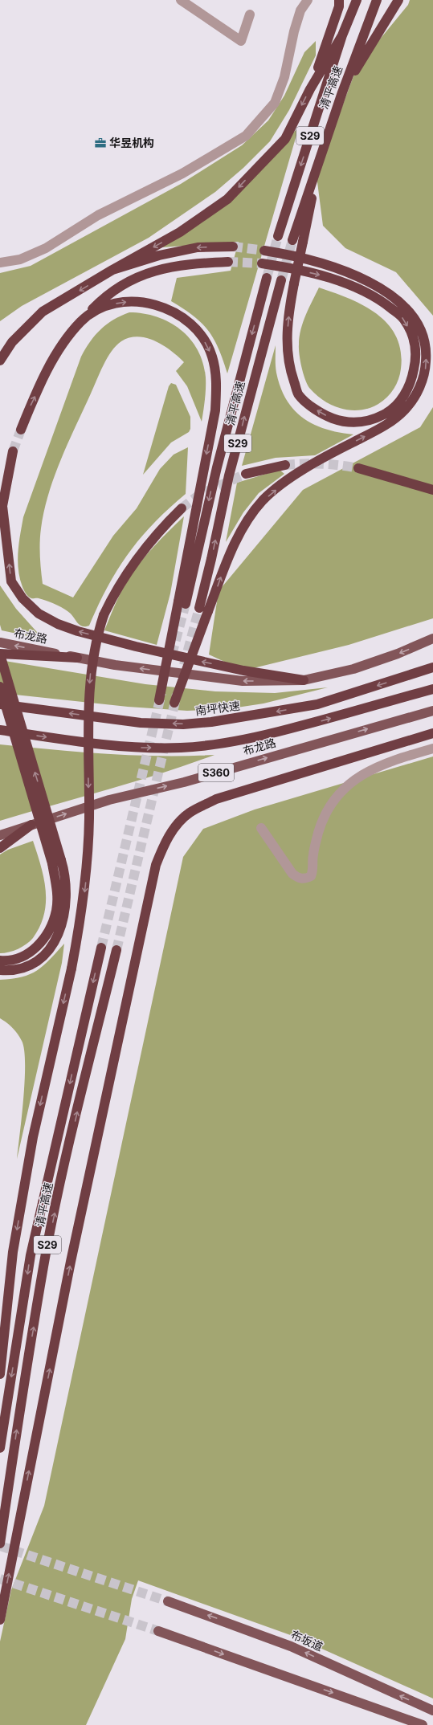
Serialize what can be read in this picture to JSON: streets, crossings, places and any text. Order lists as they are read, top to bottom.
{
  "streets": {
    "highway": ["清平高速", "S29", "南坪快速"],
    "main road": ["布龙路", "S360", "布坂道"]
  },
  "places": {
    "office": ["华昱机构"]
  }
}
